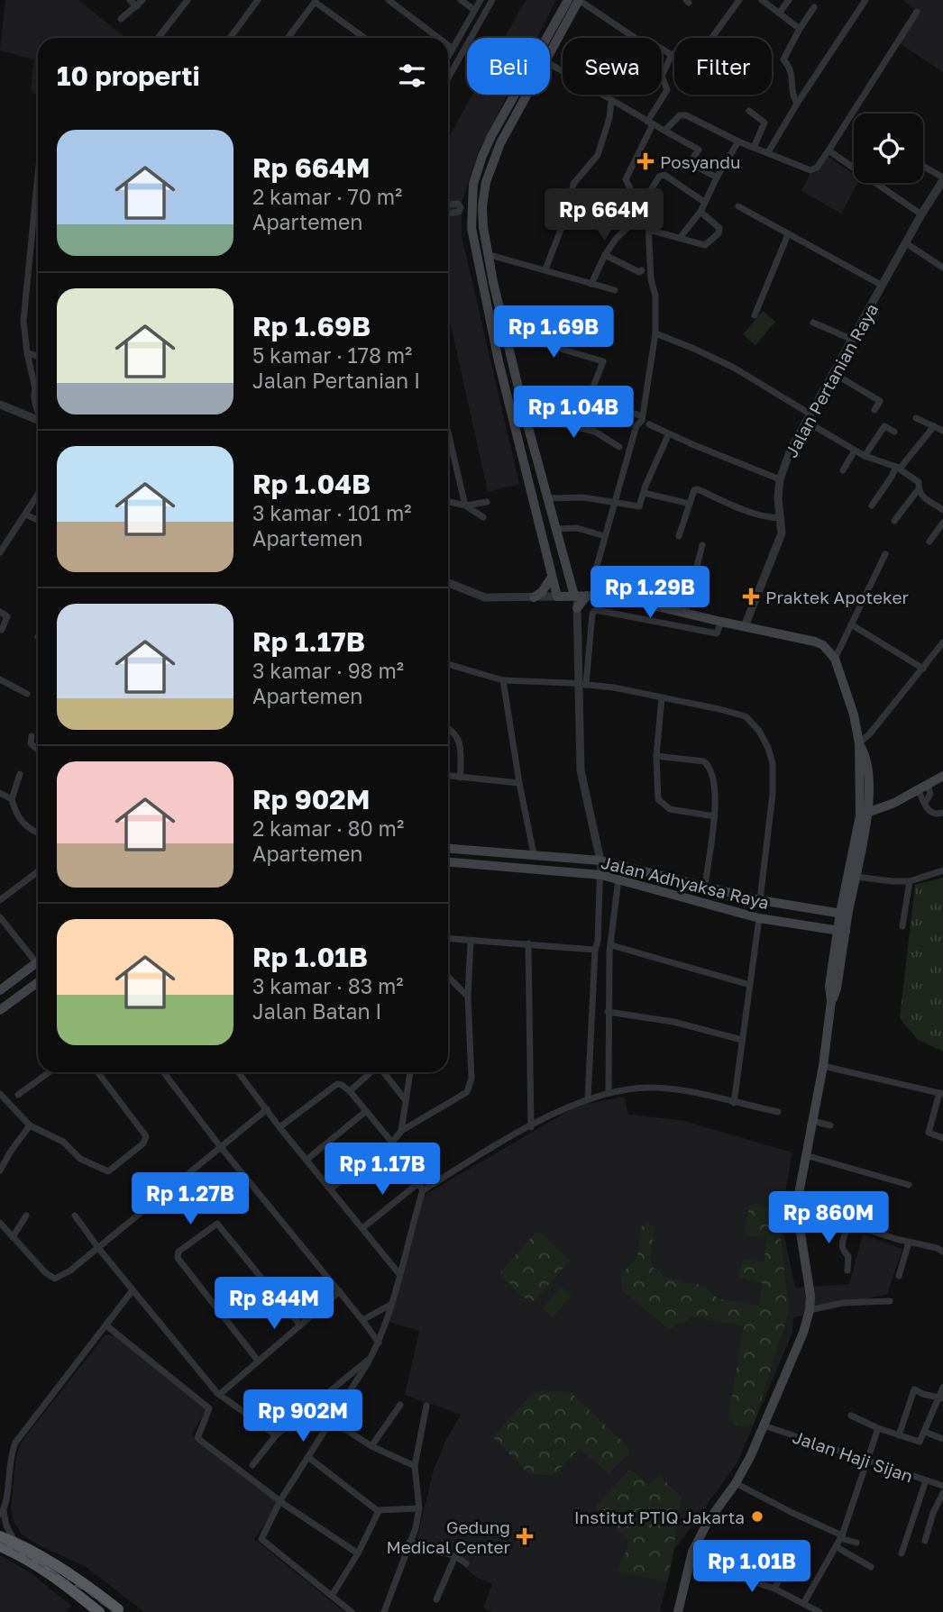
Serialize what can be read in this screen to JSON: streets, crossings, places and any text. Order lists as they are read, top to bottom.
{
  "streets": {
    "main road": ["Jalan Adhyaksa Raya"],
    "street": ["Jalan Pertanian Raya", "Jalan Haji Sijan"]
  },
  "places": {
    "health": ["Posyandu", "Praktek Apoteker", "Gedung Medical Center"],
    "other": ["Institut PTIQ Jakarta"]
  },
  "page": {
    "chip": ["Beli", "Sewa", "Filter"],
    "heading": "10 properti",
    "list": [
      {
        "name": "Rp 664M",
        "note": "2 kamar · 70 m² · Apartemen"
      },
      {
        "name": "Rp 1.69B",
        "note": "5 kamar · 178 m² · Jalan Pertanian I"
      },
      {
        "name": "Rp 1.04B",
        "note": "3 kamar · 101 m² · Apartemen"
      },
      {
        "name": "Rp 1.17B",
        "note": "3 kamar · 98 m² · Apartemen"
      },
      {
        "name": "Rp 902M",
        "note": "2 kamar · 80 m² · Apartemen"
      },
      {
        "name": "Rp 1.01B",
        "note": "3 kamar · 83 m² · Jalan Batan I"
      }
    ],
    "price": [
      "Rp 664M",
      "Rp 1.69B",
      "Rp 1.04B",
      "Rp 1.29B",
      "Rp 1.17B",
      "Rp 1.27B",
      "Rp 860M",
      "Rp 844M",
      "Rp 902M",
      "Rp 1.01B"
    ]
  }
}
